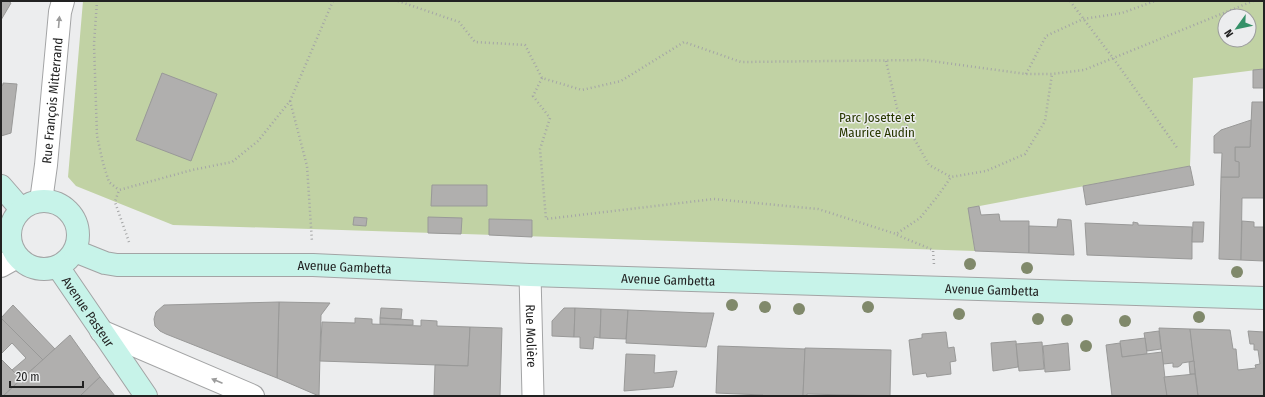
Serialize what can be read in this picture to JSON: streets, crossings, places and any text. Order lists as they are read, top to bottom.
{
  "streets": {
    "main road": ["Avenue Gambetta", "Avenue Pasteur"],
    "street": ["Rue François Mitterrand", "Rue Molière"]
  },
  "crossings": [
    ["Rue François Mitterrand", "Avenue Gambetta"],
    ["Rue François Mitterrand", "Avenue Pasteur"],
    ["Avenue Gambetta", "Avenue Pasteur"],
    ["Avenue Gambetta", "Rue Molière"]
  ],
  "one_way": ["Rue François Mitterrand"],
  "parks": ["Parc Josette et Maurice Audin"],
  "scale_bar": "20 m",
  "north": "bottom left"
}
